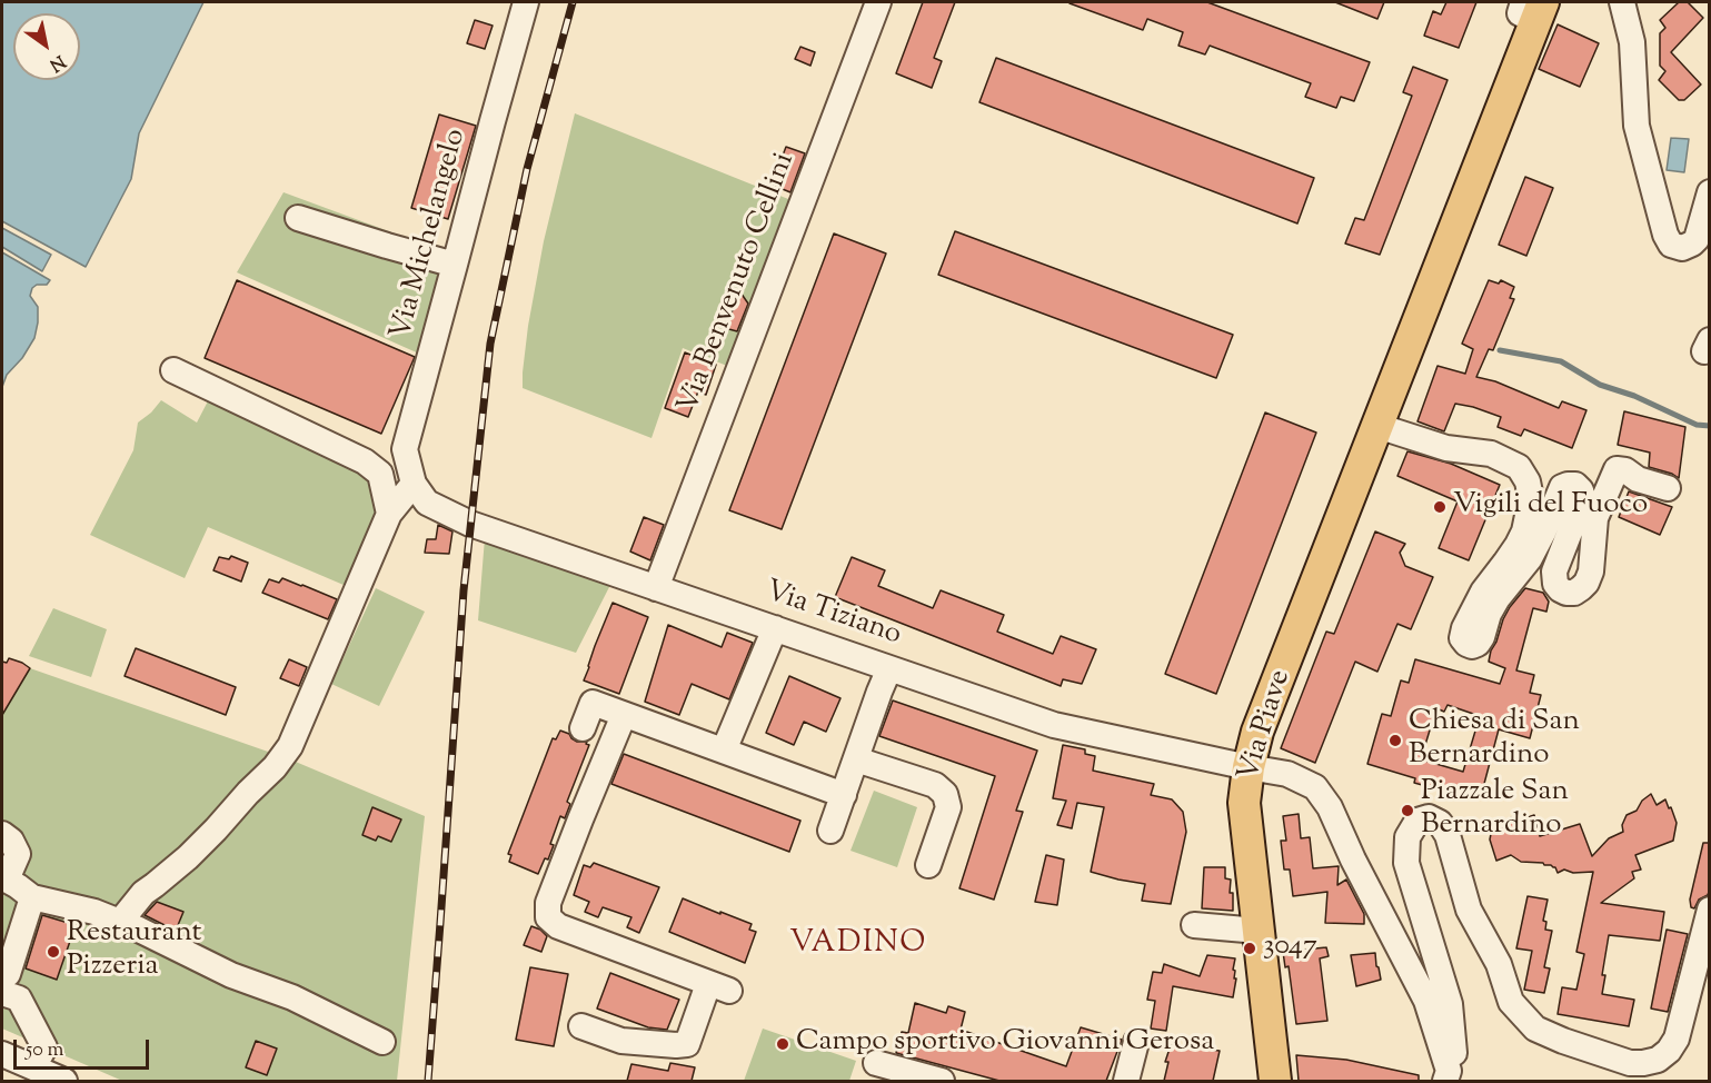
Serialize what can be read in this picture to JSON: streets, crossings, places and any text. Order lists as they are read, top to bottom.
{
  "streets": {
    "main road": ["Via Piave"],
    "street": ["Via Michelangelo", "Via Benvenuto Cellini", "Via Tiziano"]
  },
  "crossings": [
    ["Via Michelangelo", "Via Tiziano"],
    ["Via Benvenuto Cellini", "Via Tiziano"],
    ["Via Tiziano", "Via Piave"]
  ],
  "districts": ["VADINO"],
  "places": [
    "Vigili del Fuoco",
    "Chiesa di San Bernardino",
    "Piazzale San Bernardino",
    "3047",
    "Restaurant Pizzeria",
    "Campo sportivo Giovanni Gerosa"
  ],
  "scale_bar": "50 m",
  "north": "bottom right"
}
